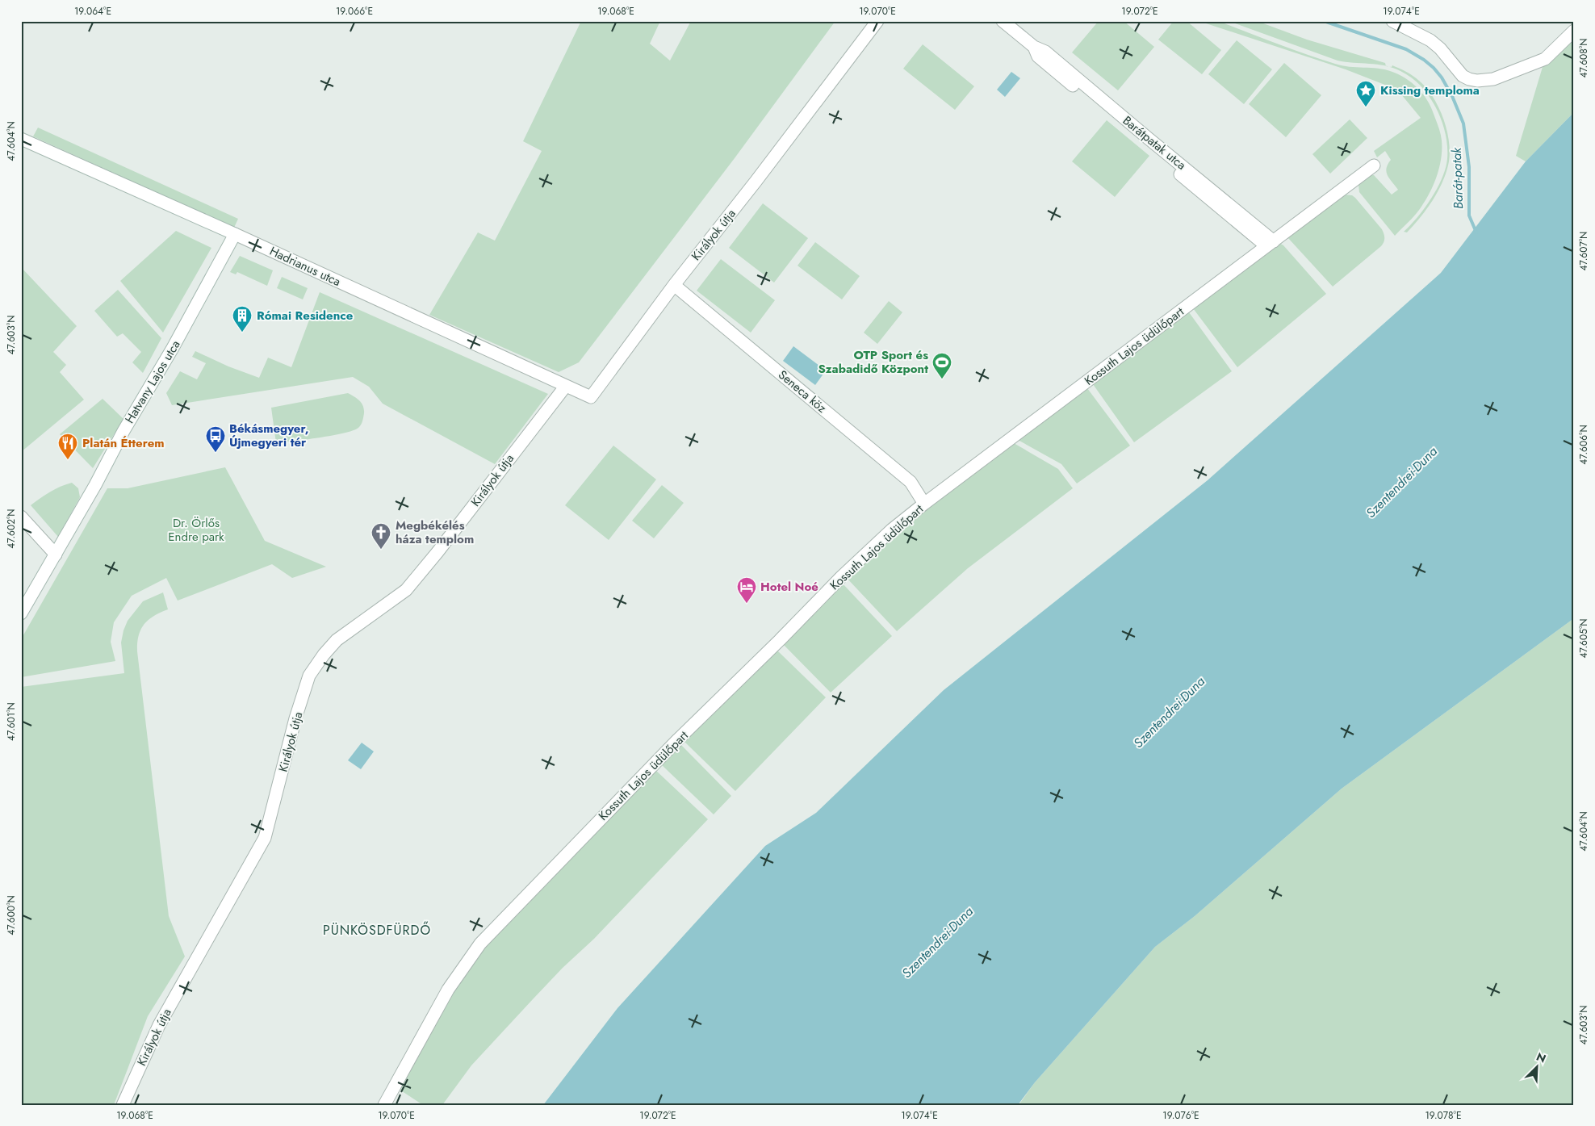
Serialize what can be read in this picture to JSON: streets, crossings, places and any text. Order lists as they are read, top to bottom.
{
  "streets": {
    "street": [
      "Barátpatak utca",
      "Királyok útja",
      "Hadrianus utca",
      "Kossuth Lajos üdülőpart",
      "Hatvany Lajos utca",
      "Seneca köz"
    ]
  },
  "crossings": [
    ["Barátpatak utca", "Kossuth Lajos üdülőpart"],
    ["Királyok útja", "Hadrianus utca"],
    ["Királyok útja", "Seneca köz"],
    ["Hadrianus utca", "Hatvany Lajos utca"],
    ["Kossuth Lajos üdülőpart", "Seneca köz"]
  ],
  "districts": ["PÜNKÖSDFÜRDŐ"],
  "water": ["Barát-patak", "Szentendrei-Duna"],
  "parks": ["Dr. Örlős Endre park"],
  "places": {
    "place": ["Kissing temploma"],
    "building": ["Római Residence"],
    "sports": ["OTP Sport és Szabadidő Központ"],
    "bus stop": ["Békásmegyer, Újmegyeri tér"],
    "restaurant": ["Platán Étterem"],
    "church": ["Megbékélés háza templom"],
    "hotel": ["Hotel Noé"]
  },
  "north": "top right",
  "coordinates": [
    "19.064°E",
    "19.066°E",
    "19.068°E",
    "19.070°E",
    "19.072°E",
    "19.074°E",
    "47.608°N",
    "47.604°N",
    "47.607°N",
    "47.603°N",
    "47.606°N",
    "47.602°N",
    "47.605°N",
    "47.601°N",
    "47.600°N",
    "19.076°E",
    "19.078°E"
  ]
}
